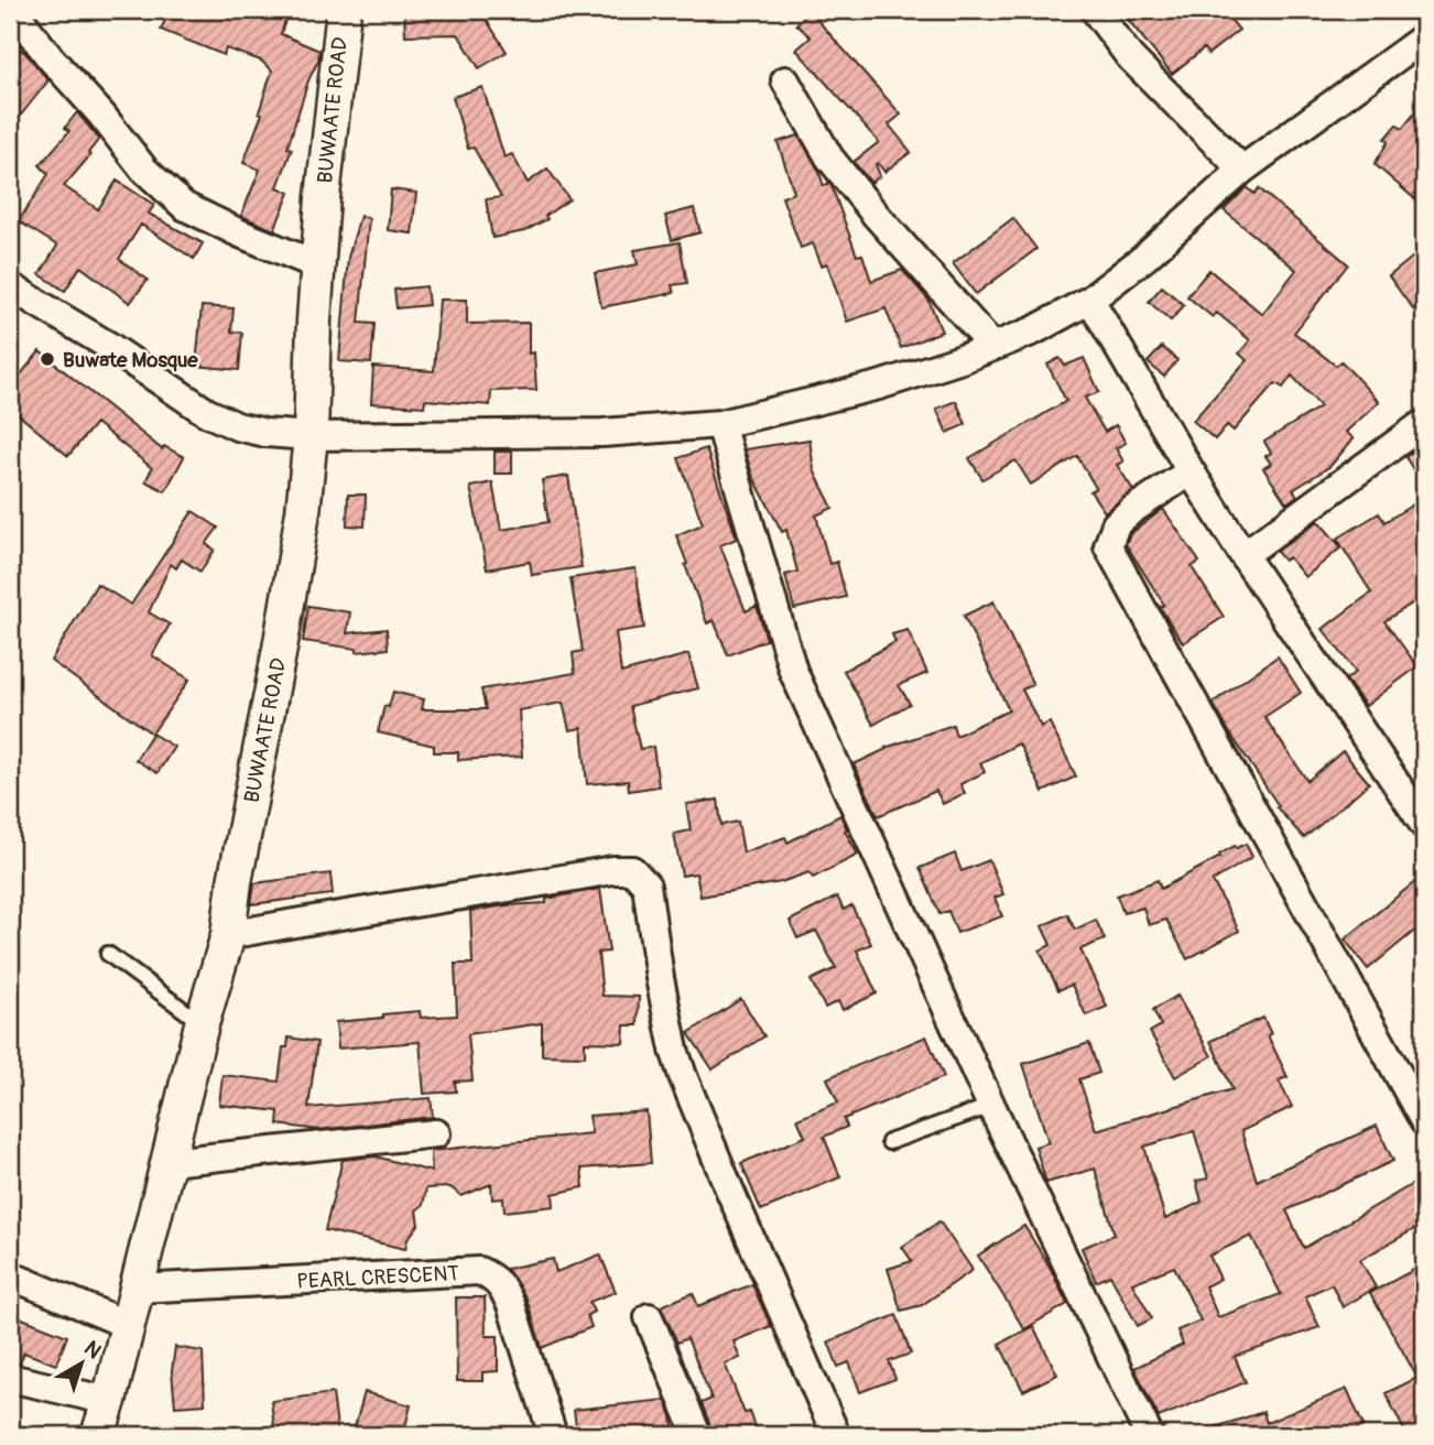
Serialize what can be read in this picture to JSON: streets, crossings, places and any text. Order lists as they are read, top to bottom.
{
  "streets": {
    "street": ["BUWAATE ROAD", "PEARL CRESCENT"]
  },
  "crossings": [
    ["BUWAATE ROAD", "PEARL CRESCENT"]
  ],
  "places": ["Buwate Mosque"],
  "north": "top right"
}
